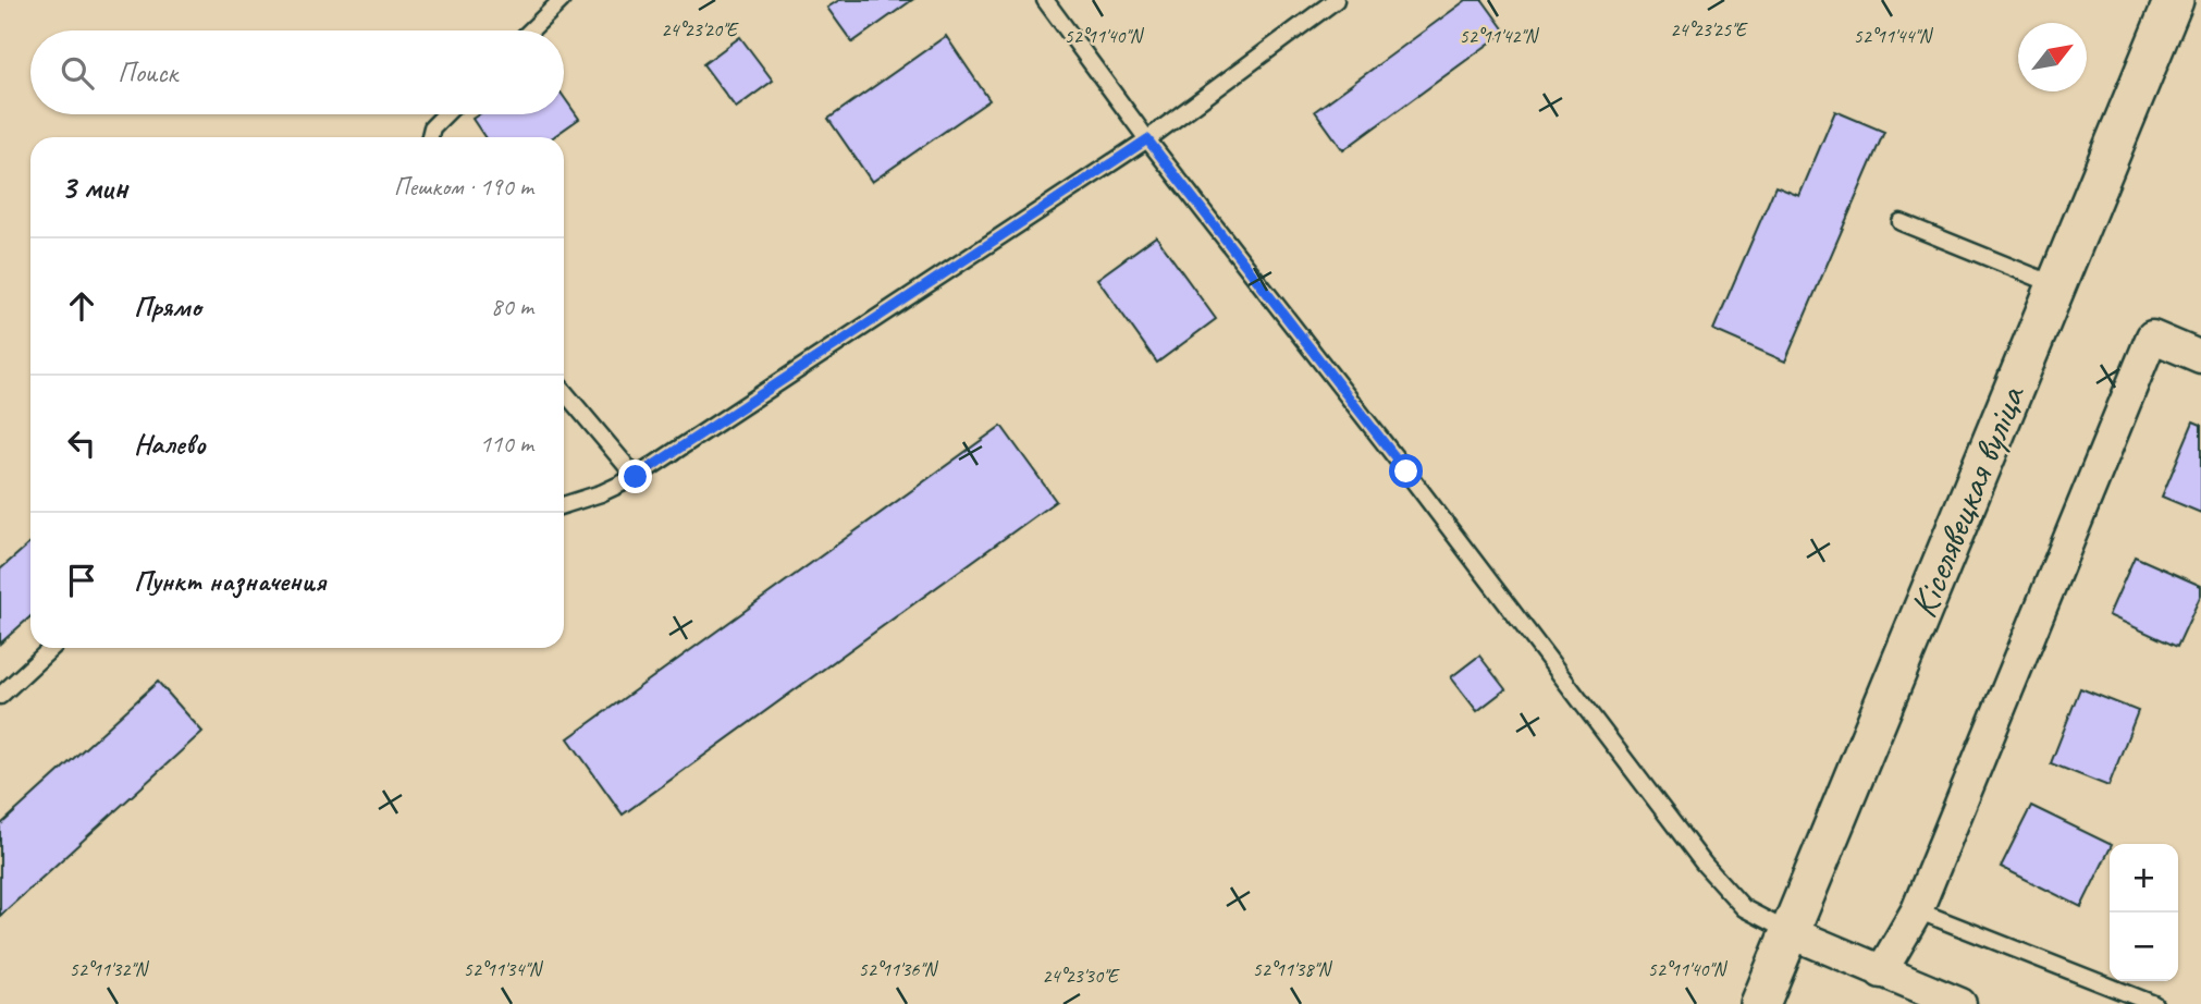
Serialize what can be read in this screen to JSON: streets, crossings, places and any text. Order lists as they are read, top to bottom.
{
  "streets": {
    "street": ["Кіселявецкая вуліца"]
  },
  "north": "top right",
  "page": {
    "search": "Поиск",
    "heading": ["3 мин", "Пешком · 190 m"],
    "list": [
      ["Прямо", "80 m"],
      ["Налево", "110 m"],
      "Пункт назначения"
    ],
    "map_buttons": ["+", "−"]
  },
  "coordinates": [
    "24°23'20\"E",
    "24°23'25\"E",
    "52°11'40\"N",
    "52°11'42\"N",
    "52°11'44\"N",
    "52°11'32\"N",
    "52°11'34\"N",
    "52°11'36\"N",
    "52°11'38\"N",
    "24°23'30\"E"
  ]
}
